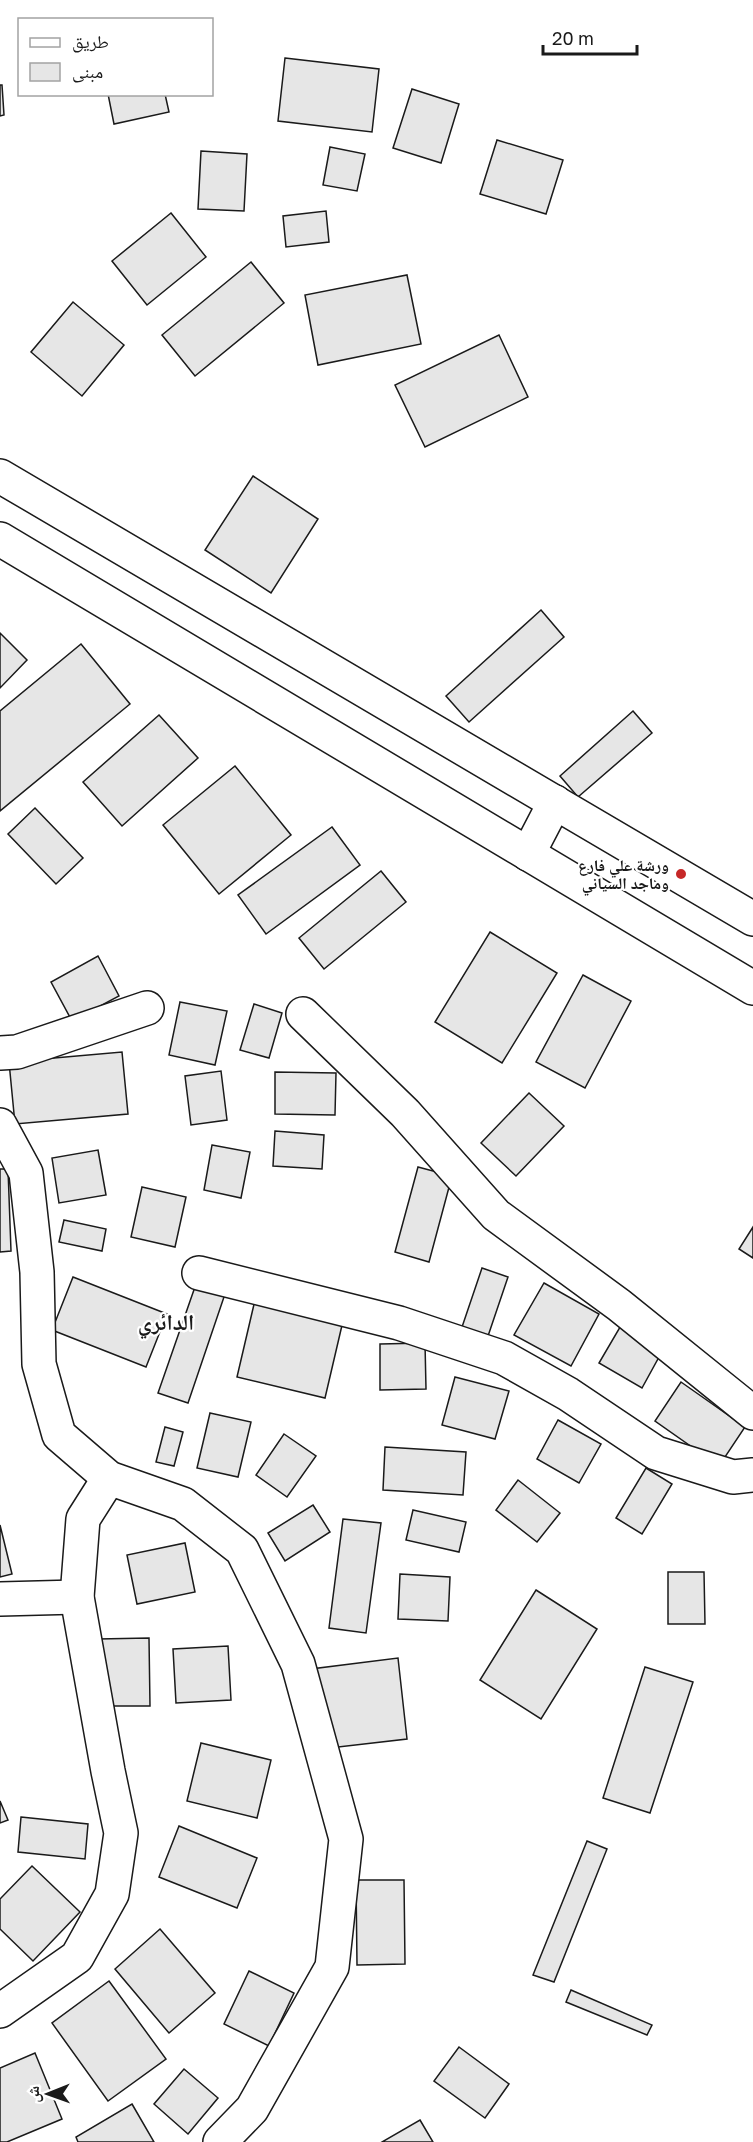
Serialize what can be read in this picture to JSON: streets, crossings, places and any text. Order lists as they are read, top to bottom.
{
  "districts": ["الدائري"],
  "places": ["ورشة علي فارع وماجد السياني"],
  "legend": ["طريق", "مبنى"],
  "scale_bar": "20 m",
  "north": "left"
}
